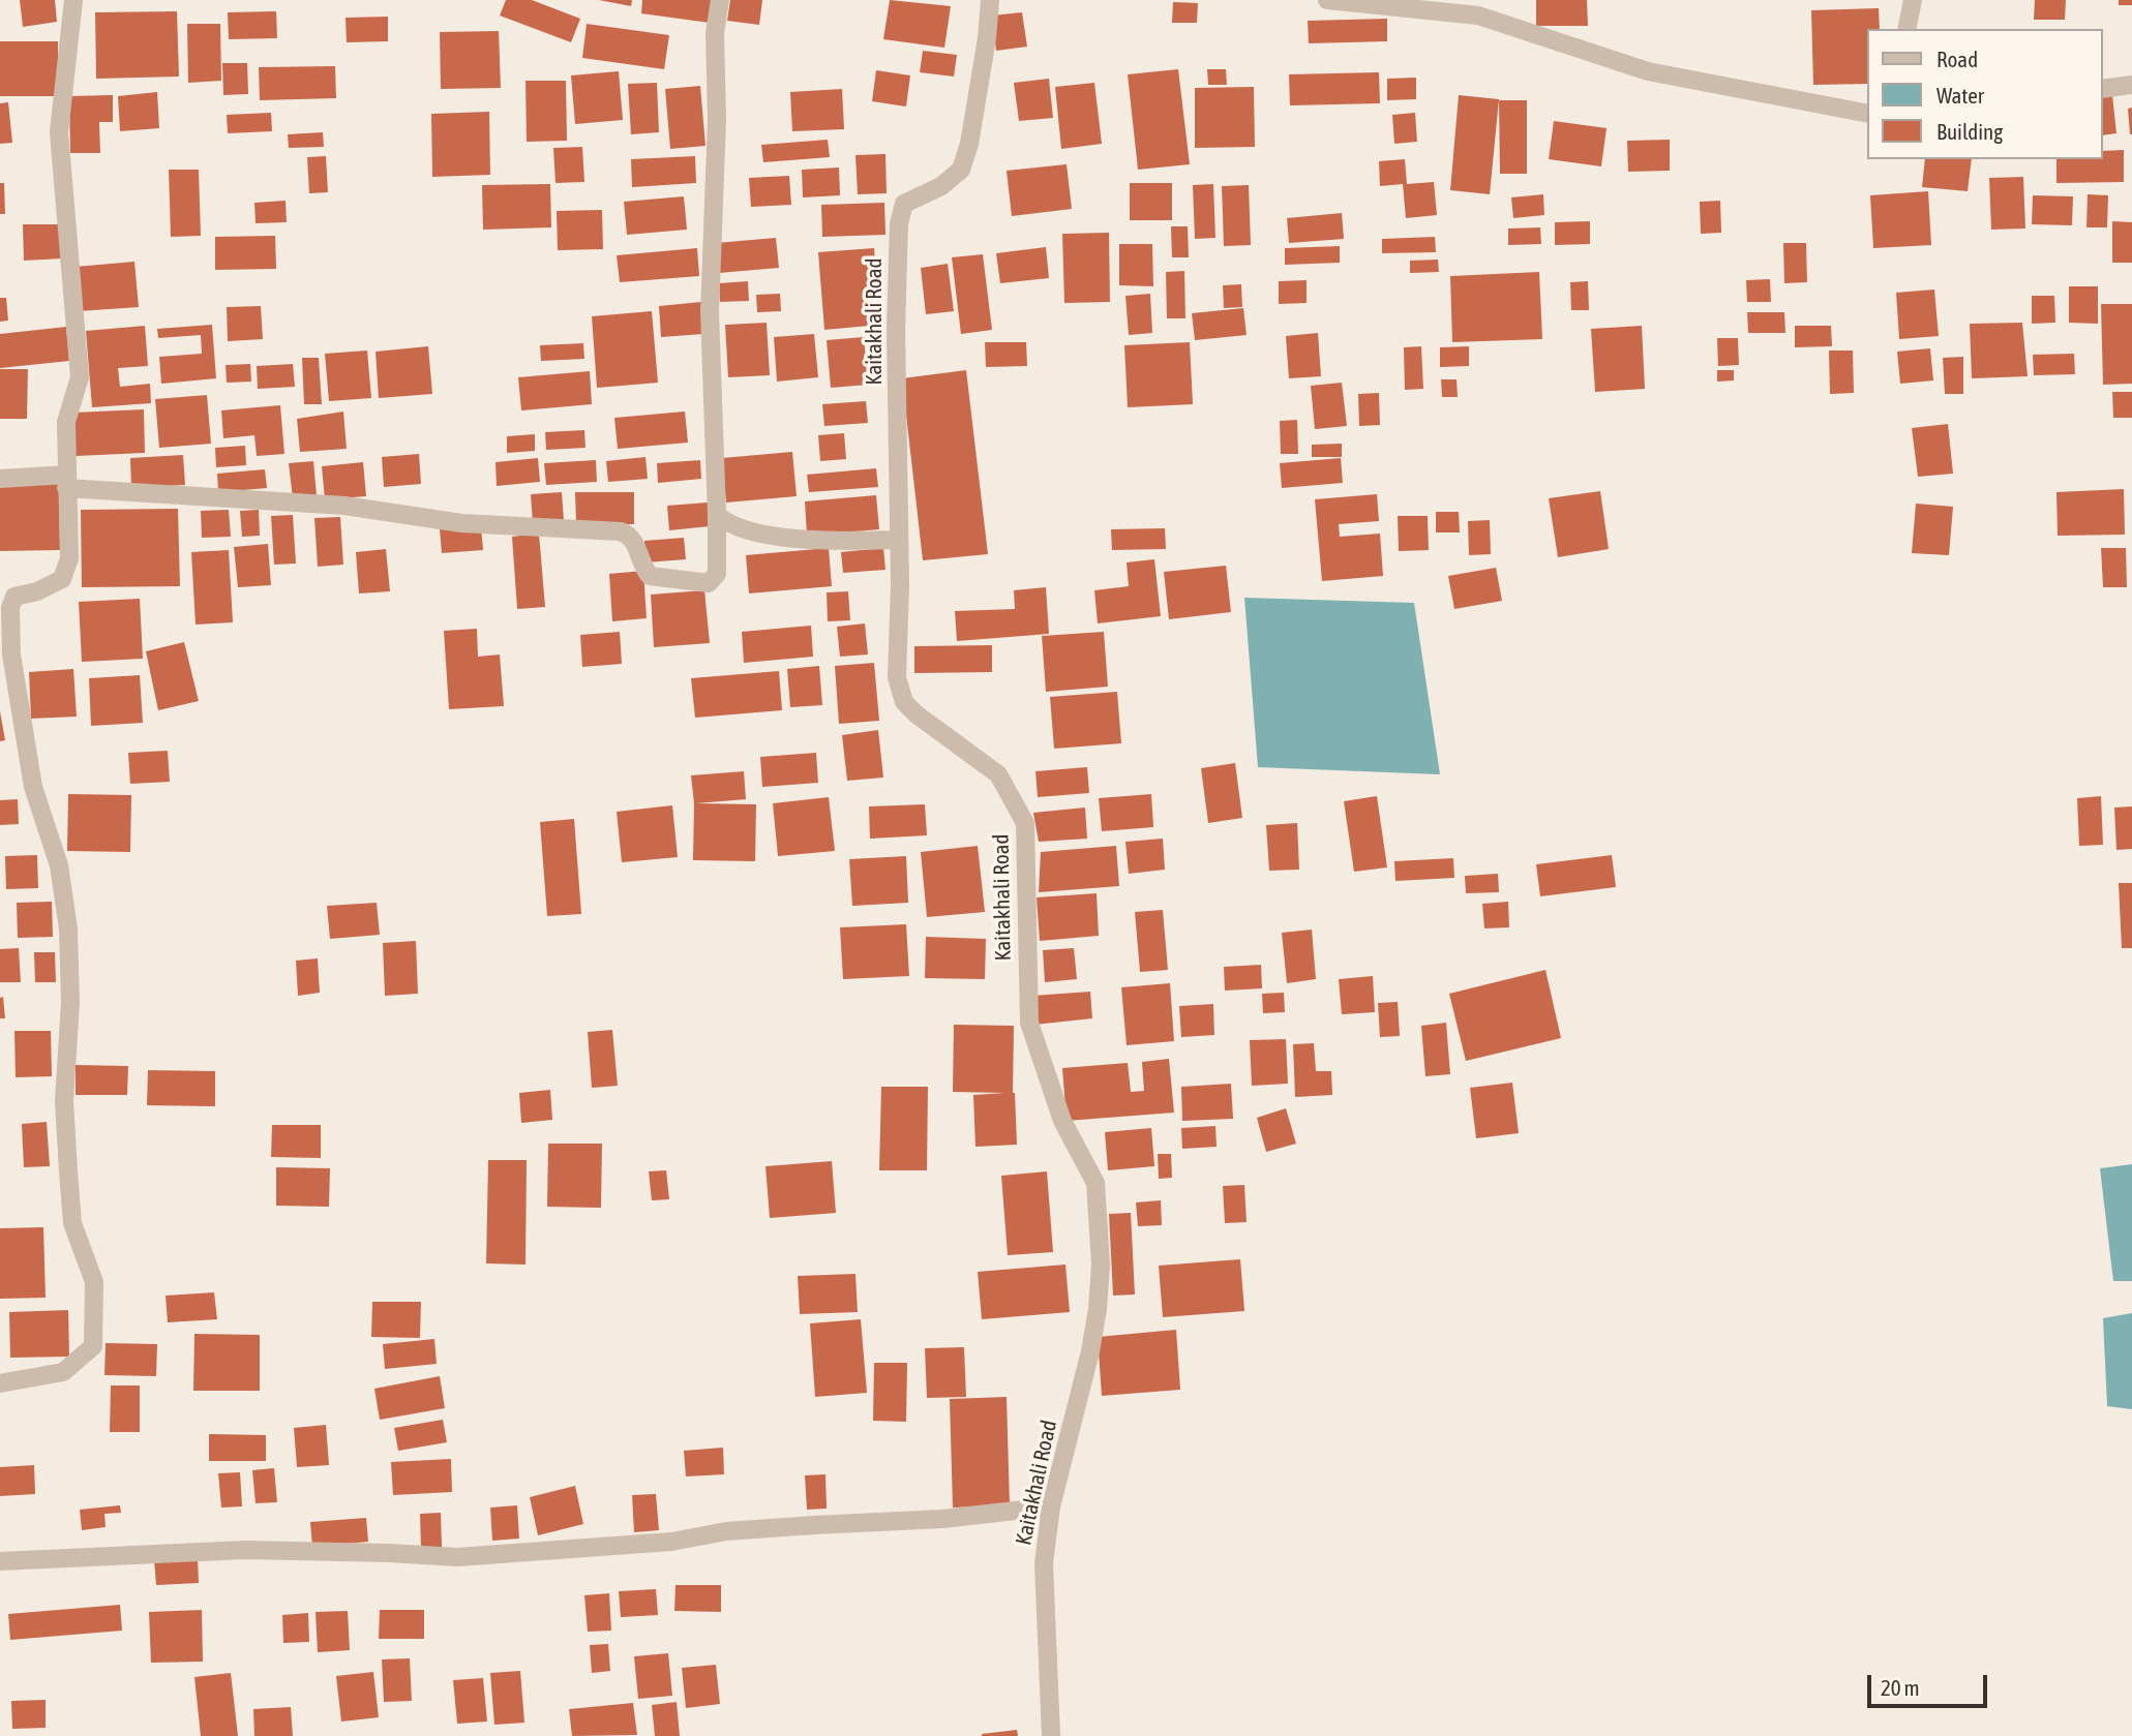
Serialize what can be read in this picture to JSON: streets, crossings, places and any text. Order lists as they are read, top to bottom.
{
  "streets": {
    "street": ["Kaitakhali Road"]
  },
  "legend": ["Road", "Water", "Building"],
  "scale_bar": "20 m"
}
